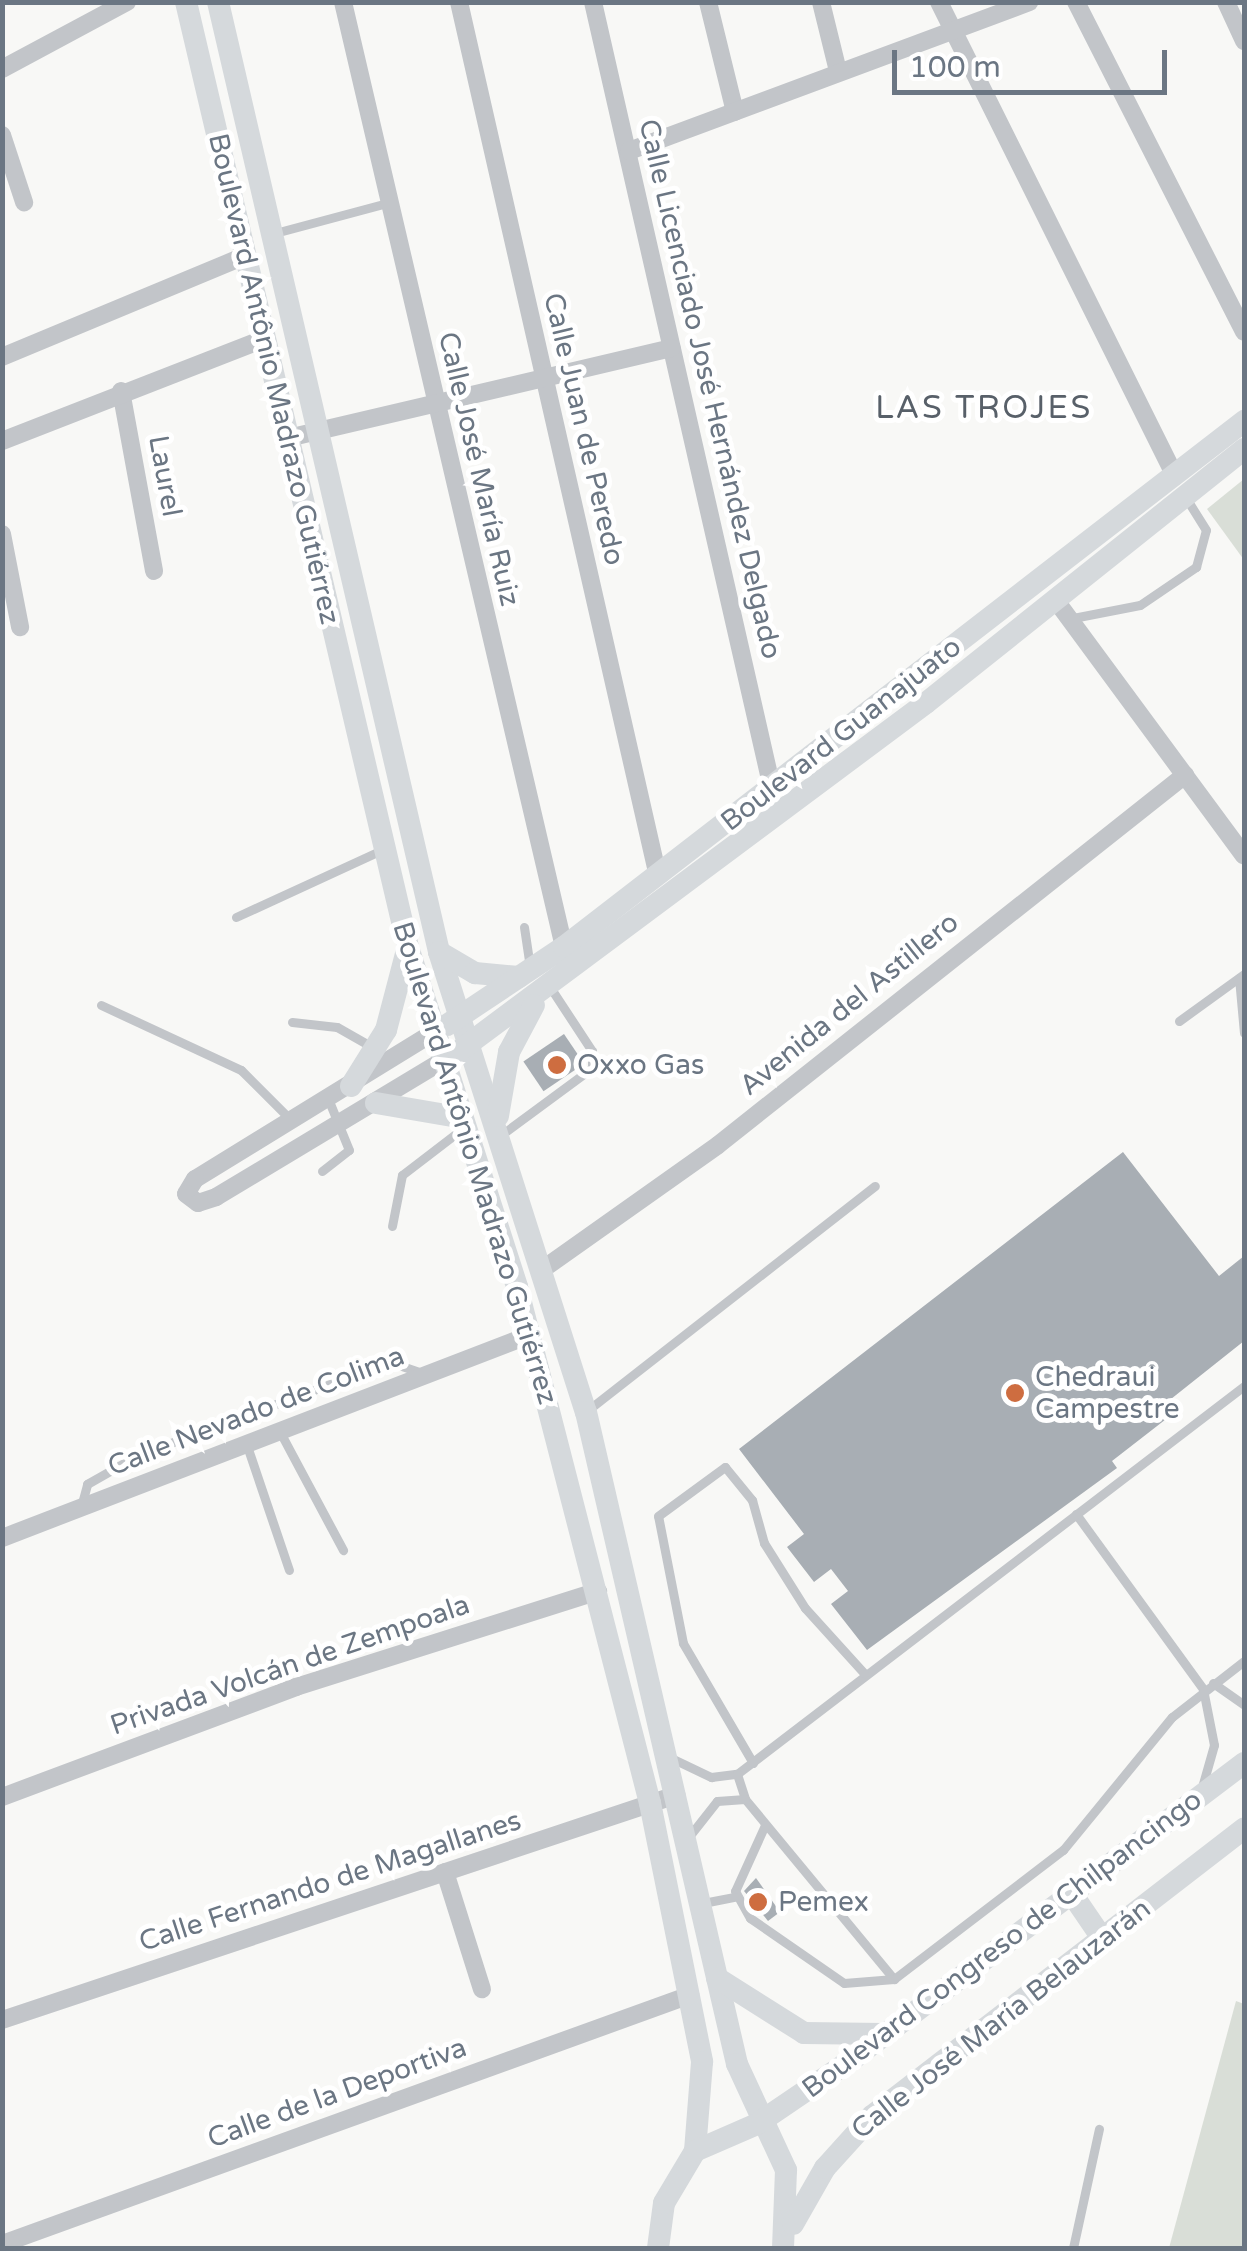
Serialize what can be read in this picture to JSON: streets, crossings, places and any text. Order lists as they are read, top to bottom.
{
  "streets": {
    "street": [
      "Boulevard Antônio Madrazo Gutiérrez",
      "Calle Licenciado José Hernández Delgado",
      "Calle Juan de Peredo",
      "Calle José María Ruiz",
      "Laurel",
      "Boulevard Guanajuato",
      "Avenida del Astillero",
      "Calle Nevado de Colima",
      "Privada Volcán de Zempoala",
      "Calle Fernando de Magallanes",
      "Boulevard Congreso de Chilpancingo",
      "Calle José María Belauzarán",
      "Calle de la Deportiva"
    ]
  },
  "crossings": [
    ["Boulevard Antônio Madrazo Gutiérrez", "Boulevard Guanajuato"],
    ["Boulevard Antônio Madrazo Gutiérrez", "Avenida del Astillero"],
    ["Boulevard Antônio Madrazo Gutiérrez", "Calle Nevado de Colima"],
    ["Boulevard Antônio Madrazo Gutiérrez", "Privada Volcán de Zempoala"],
    ["Boulevard Antônio Madrazo Gutiérrez", "Calle Fernando de Magallanes"],
    ["Boulevard Antônio Madrazo Gutiérrez", "Boulevard Congreso de Chilpancingo"],
    ["Boulevard Antônio Madrazo Gutiérrez", "Calle José María Belauzarán"],
    ["Boulevard Antônio Madrazo Gutiérrez", "Calle de la Deportiva"],
    ["Calle Licenciado José Hernández Delgado", "Boulevard Guanajuato"],
    ["Calle Juan de Peredo", "Boulevard Guanajuato"],
    ["Calle José María Ruiz", "Boulevard Guanajuato"]
  ],
  "districts": ["LAS TROJES"],
  "places": ["Oxxo Gas", "Chedraui Campestre", "Pemex"],
  "scale_bar": "100 m"
}
